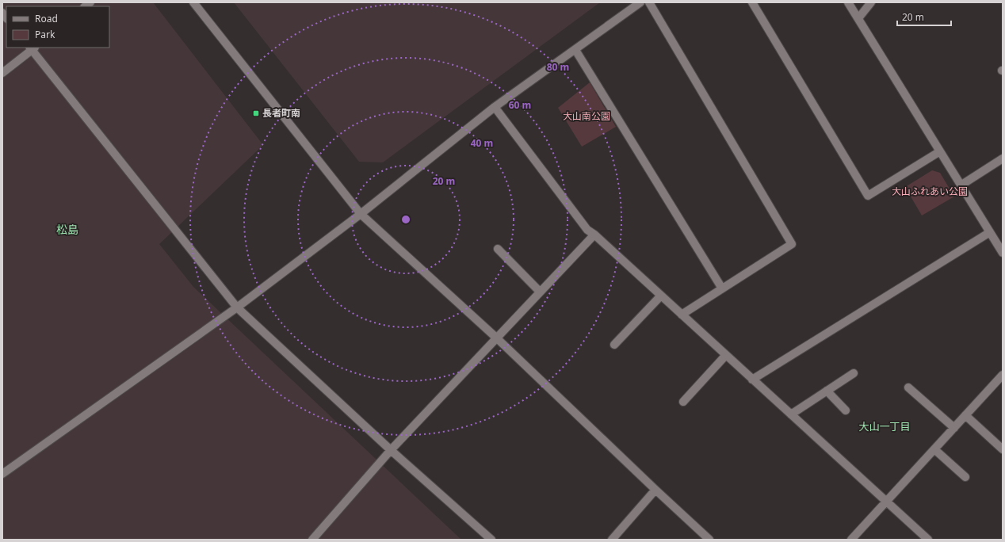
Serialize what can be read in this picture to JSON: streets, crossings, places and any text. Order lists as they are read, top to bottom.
{
  "districts": ["松島", "大山一丁目"],
  "parks": ["大山南公園", "大山ふれあい公園"],
  "places": {
    "transit": ["長者町南"]
  },
  "legend": ["Road", "Park"],
  "scale_bar": "20 m",
  "rings": [
    "80 m",
    "60 m",
    "40 m",
    "20 m"
  ]
}
